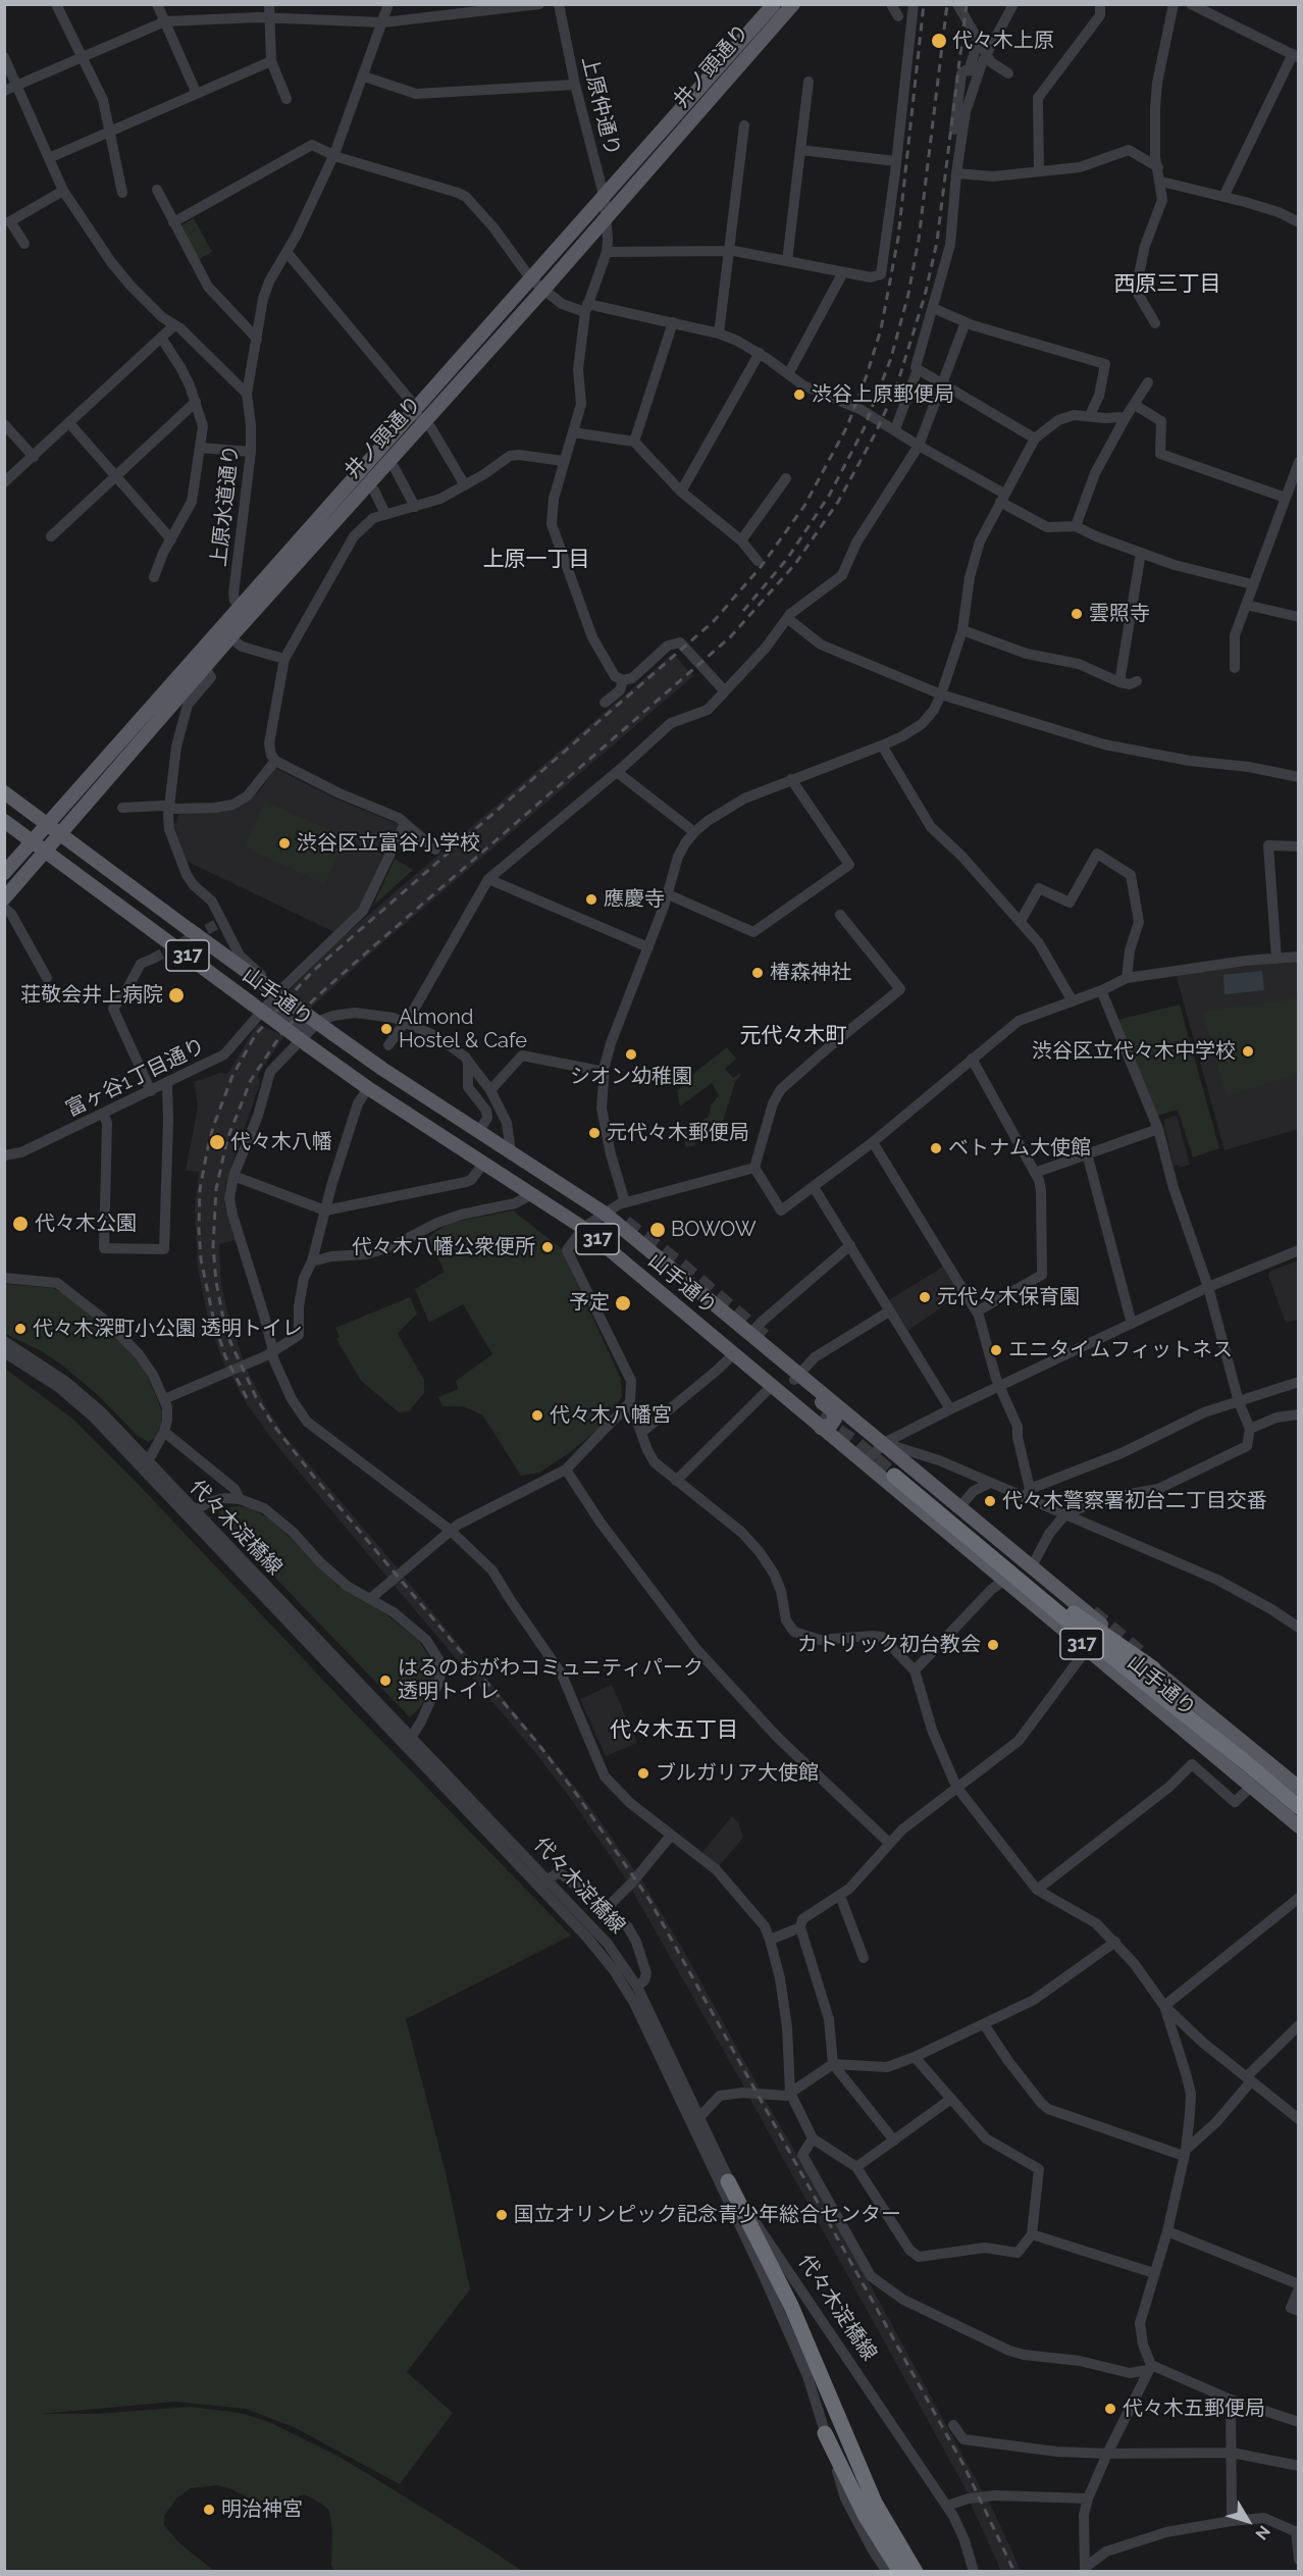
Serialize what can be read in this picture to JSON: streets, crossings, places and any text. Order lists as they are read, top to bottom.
{
  "streets": {
    "main road": ["井ノ頭通り", "317", "山手通り"],
    "street": [
      "上原仲通り",
      "上原水道通り",
      "富ヶ谷1丁目通り",
      "代々木淀橋線"
    ]
  },
  "crossings": [
    ["井ノ頭通り", "上原仲通り"],
    ["井ノ頭通り", "上原水道通り"],
    ["井ノ頭通り", "山手通り"],
    ["山手通り", "富ヶ谷1丁目通り"]
  ],
  "districts": [
    "西原三丁目",
    "上原一丁目",
    "元代々木町",
    "代々木五丁目"
  ],
  "places": [
    "代々木上原",
    "渋谷上原郵便局",
    "雲照寺",
    "渋谷区立富谷小学校",
    "應慶寺",
    "椿森神社",
    "荘敬会井上病院",
    "Almond Hostel & Cafe",
    "渋谷区立代々木中学校",
    "シオン幼稚園",
    "元代々木郵便局",
    "代々木八幡",
    "ベトナム大使館",
    "代々木公園",
    "BOWOW",
    "代々木八幡公衆便所",
    "元代々木保育園",
    "予定",
    "代々木深町小公園 透明トイレ",
    "エニタイムフィットネス",
    "代々木八幡宮",
    "代々木警察署初台二丁目交番",
    "カトリック初台教会",
    "はるのおがわコミュニティパーク 透明トイレ",
    "ブルガリア大使館",
    "国立オリンピック記念青少年総合センター",
    "代々木五郵便局",
    "明治神宮"
  ],
  "north": "bottom right"
}
